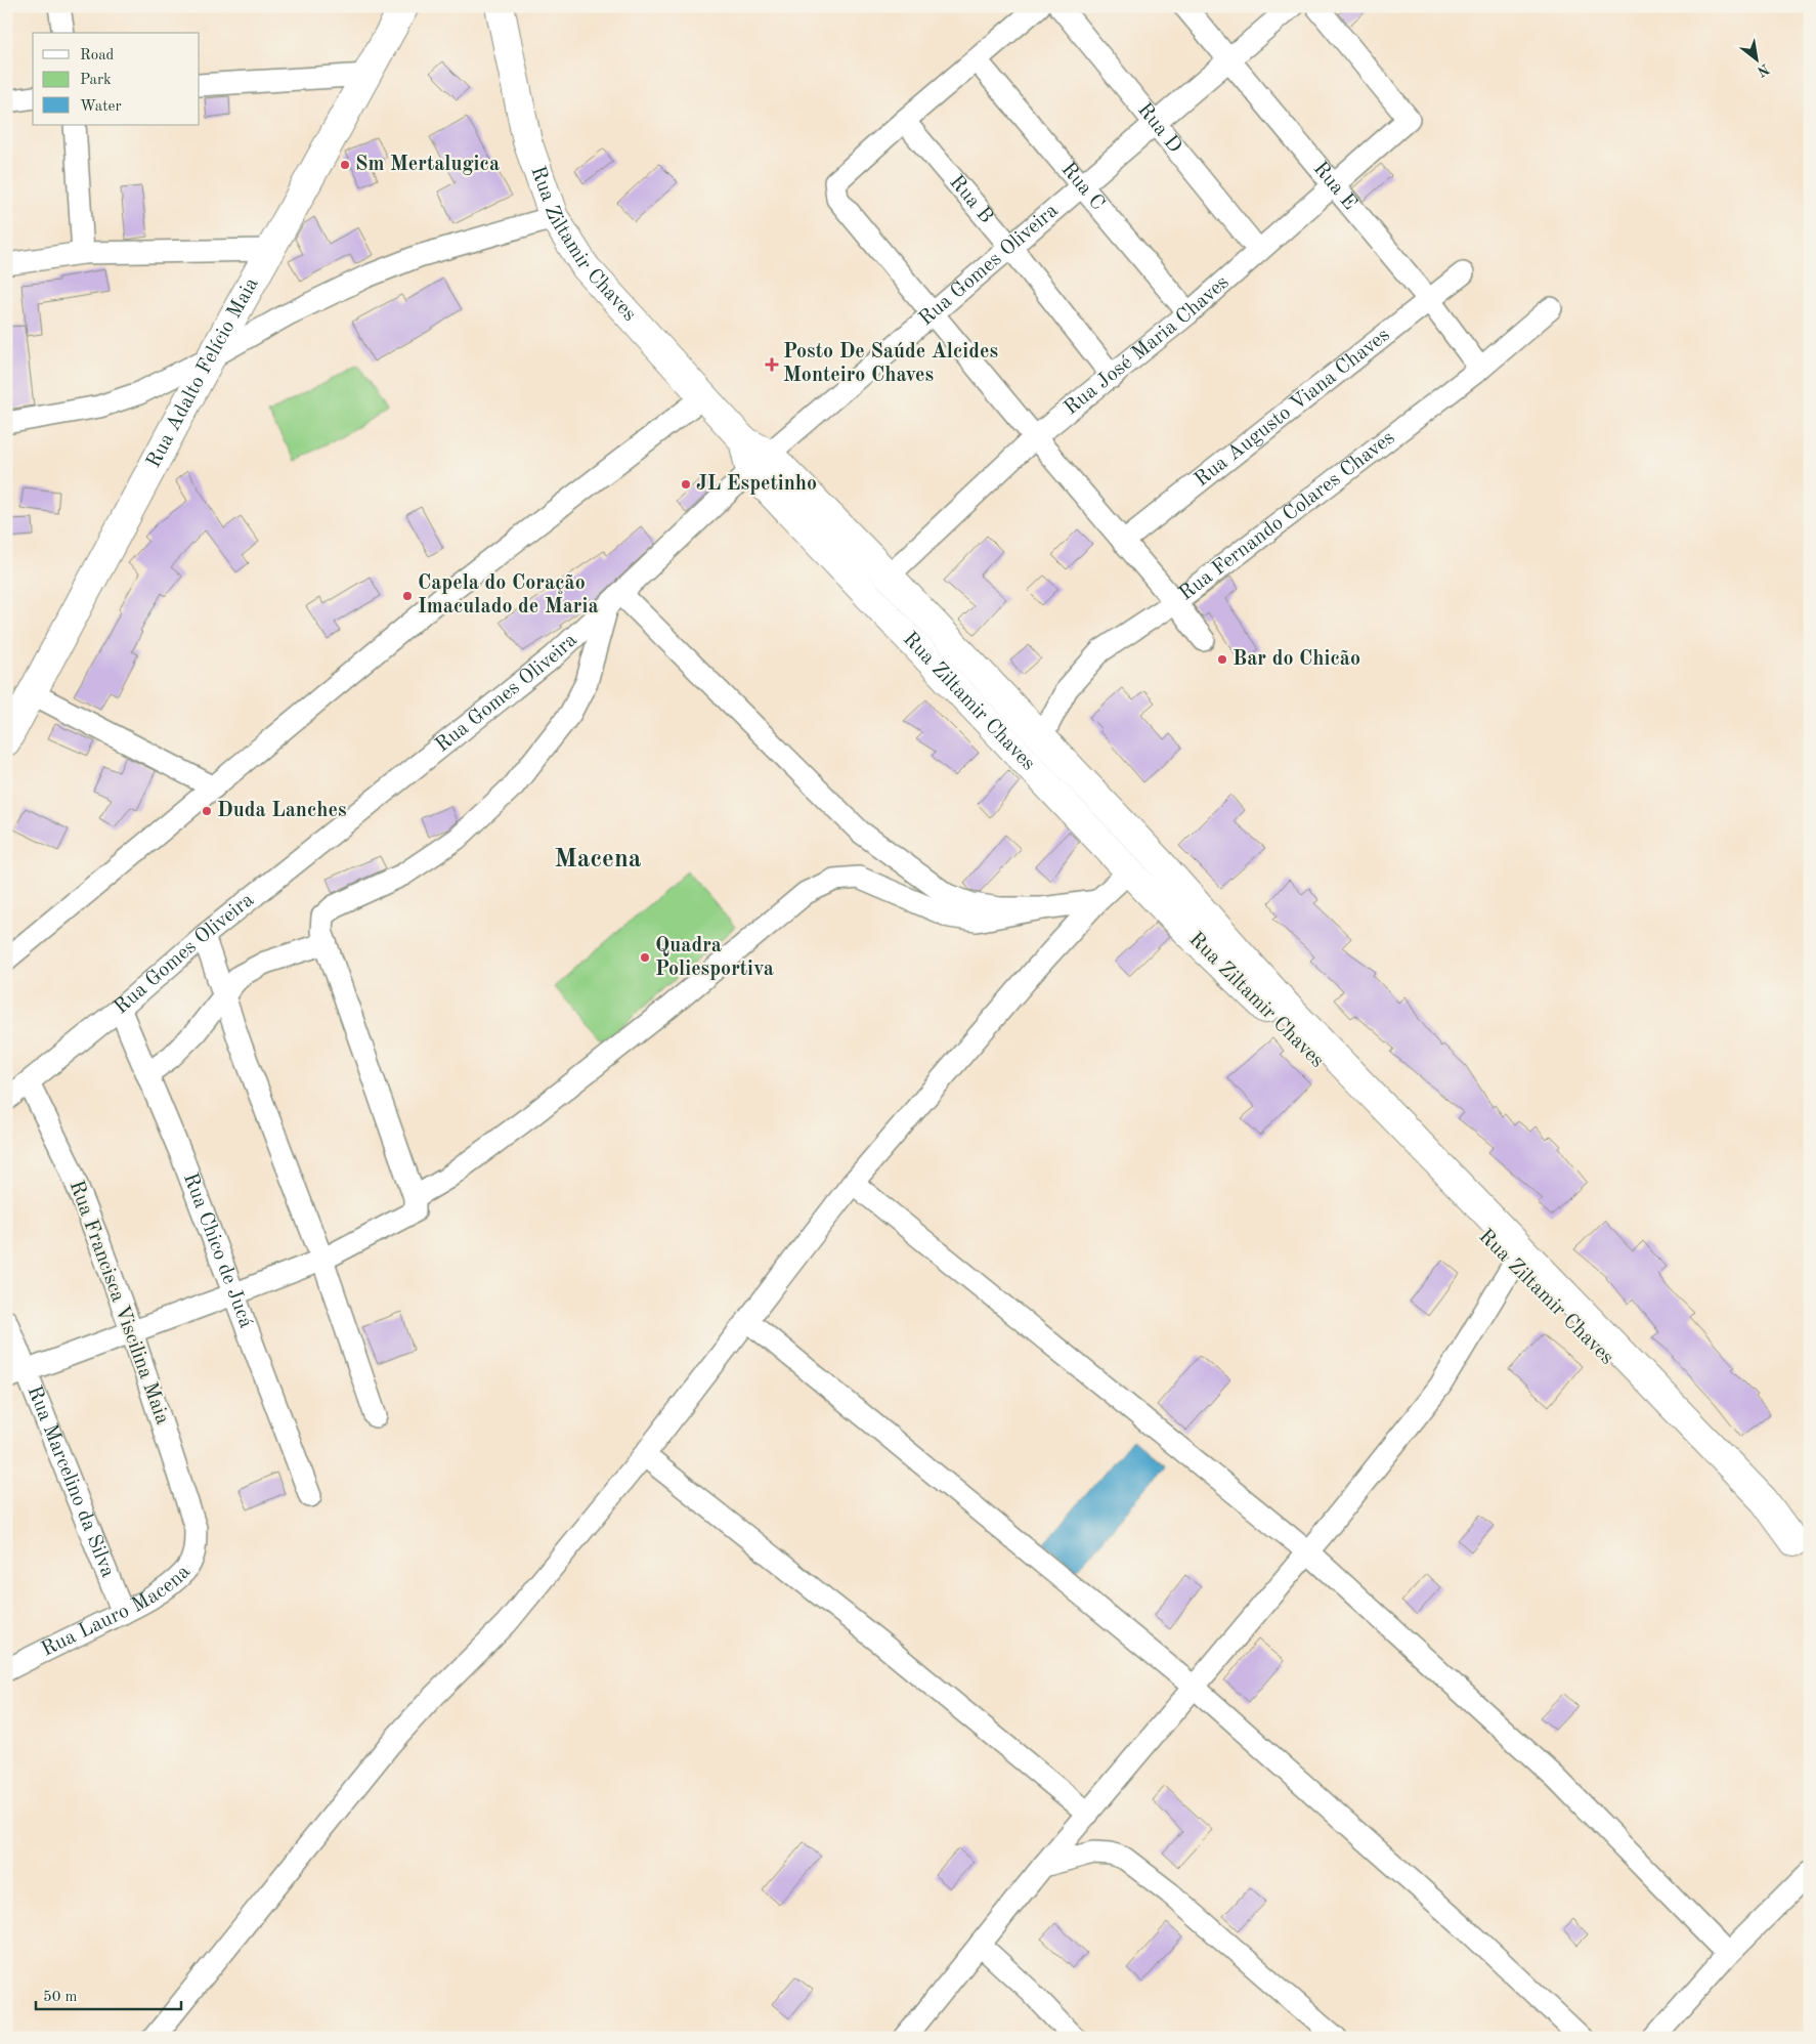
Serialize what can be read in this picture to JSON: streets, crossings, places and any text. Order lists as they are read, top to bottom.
{
  "streets": {
    "street": [
      "Rua D",
      "Rua E",
      "Rua C",
      "Rua B",
      "Rua Ziltamir Chaves",
      "Rua Gomes Oliveira",
      "Rua José Maria Chaves",
      "Rua Adalto Felício Maia",
      "Rua Augusto Viana Chaves",
      "Rua Fernando Colares Chaves",
      "Rua Chico de Jucá",
      "Rua Francisca Viscilina Maia",
      "Rua Marcelino da Silva",
      "Rua Lauro Macena"
    ]
  },
  "crossings": [
    ["Rua D", "Rua Gomes Oliveira"],
    ["Rua D", "Rua José Maria Chaves"],
    ["Rua E", "Rua Gomes Oliveira"],
    ["Rua E", "Rua José Maria Chaves"],
    ["Rua E", "Rua Augusto Viana Chaves"],
    ["Rua E", "Rua Fernando Colares Chaves"],
    ["Rua C", "Rua Gomes Oliveira"],
    ["Rua C", "Rua José Maria Chaves"],
    ["Rua B", "Rua Gomes Oliveira"],
    ["Rua B", "Rua José Maria Chaves"],
    ["Rua Ziltamir Chaves", "Rua Gomes Oliveira"],
    ["Rua Ziltamir Chaves", "Rua José Maria Chaves"],
    ["Rua Ziltamir Chaves", "Rua Fernando Colares Chaves"],
    ["Rua Gomes Oliveira", "Rua Chico de Jucá"],
    ["Rua Gomes Oliveira", "Rua Francisca Viscilina Maia"],
    ["Rua Francisca Viscilina Maia", "Rua Lauro Macena"],
    ["Rua Marcelino da Silva", "Rua Lauro Macena"]
  ],
  "districts": ["Macena"],
  "places": {
    "other": [
      "Sm Mertalugica",
      "JL Espetinho",
      "Capela do Coração Imaculado de Maria",
      "Bar do Chicão",
      "Duda Lanches",
      "Quadra Poliesportiva"
    ],
    "health": ["Posto De Saúde Alcides Monteiro Chaves"]
  },
  "legend": ["Road", "Park", "Water"],
  "scale_bar": "50 m",
  "north": "bottom right"
}
